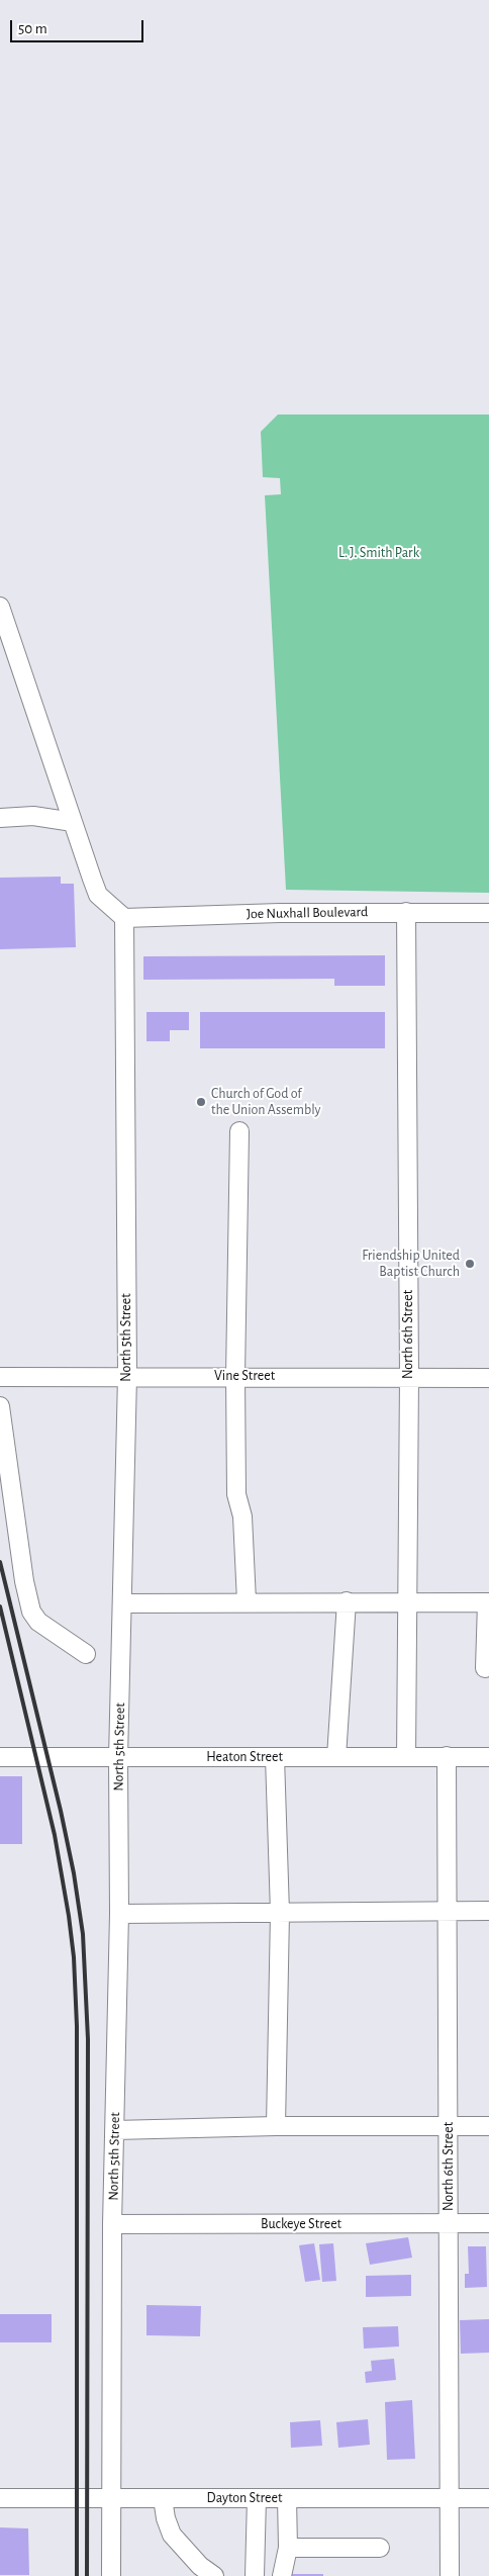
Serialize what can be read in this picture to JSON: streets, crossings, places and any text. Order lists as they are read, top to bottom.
{
  "streets": {
    "street": [
      "Joe Nuxhall Boulevard",
      "North 6th Street",
      "North 5th Street",
      "Vine Street",
      "Heaton Street",
      "Buckeye Street",
      "Dayton Street"
    ]
  },
  "crossings": [
    ["Joe Nuxhall Boulevard", "North 6th Street"],
    ["Joe Nuxhall Boulevard", "North 5th Street"],
    ["North 6th Street", "Vine Street"],
    ["North 6th Street", "Heaton Street"],
    ["North 6th Street", "Buckeye Street"],
    ["North 6th Street", "Dayton Street"],
    ["North 5th Street", "Vine Street"],
    ["North 5th Street", "Heaton Street"],
    ["North 5th Street", "Buckeye Street"],
    ["North 5th Street", "Dayton Street"]
  ],
  "parks": ["L. J. Smith Park"],
  "places": ["Church of God of the Union Assembly", "Friendship United Baptist Church"],
  "scale_bar": "50 m"
}
